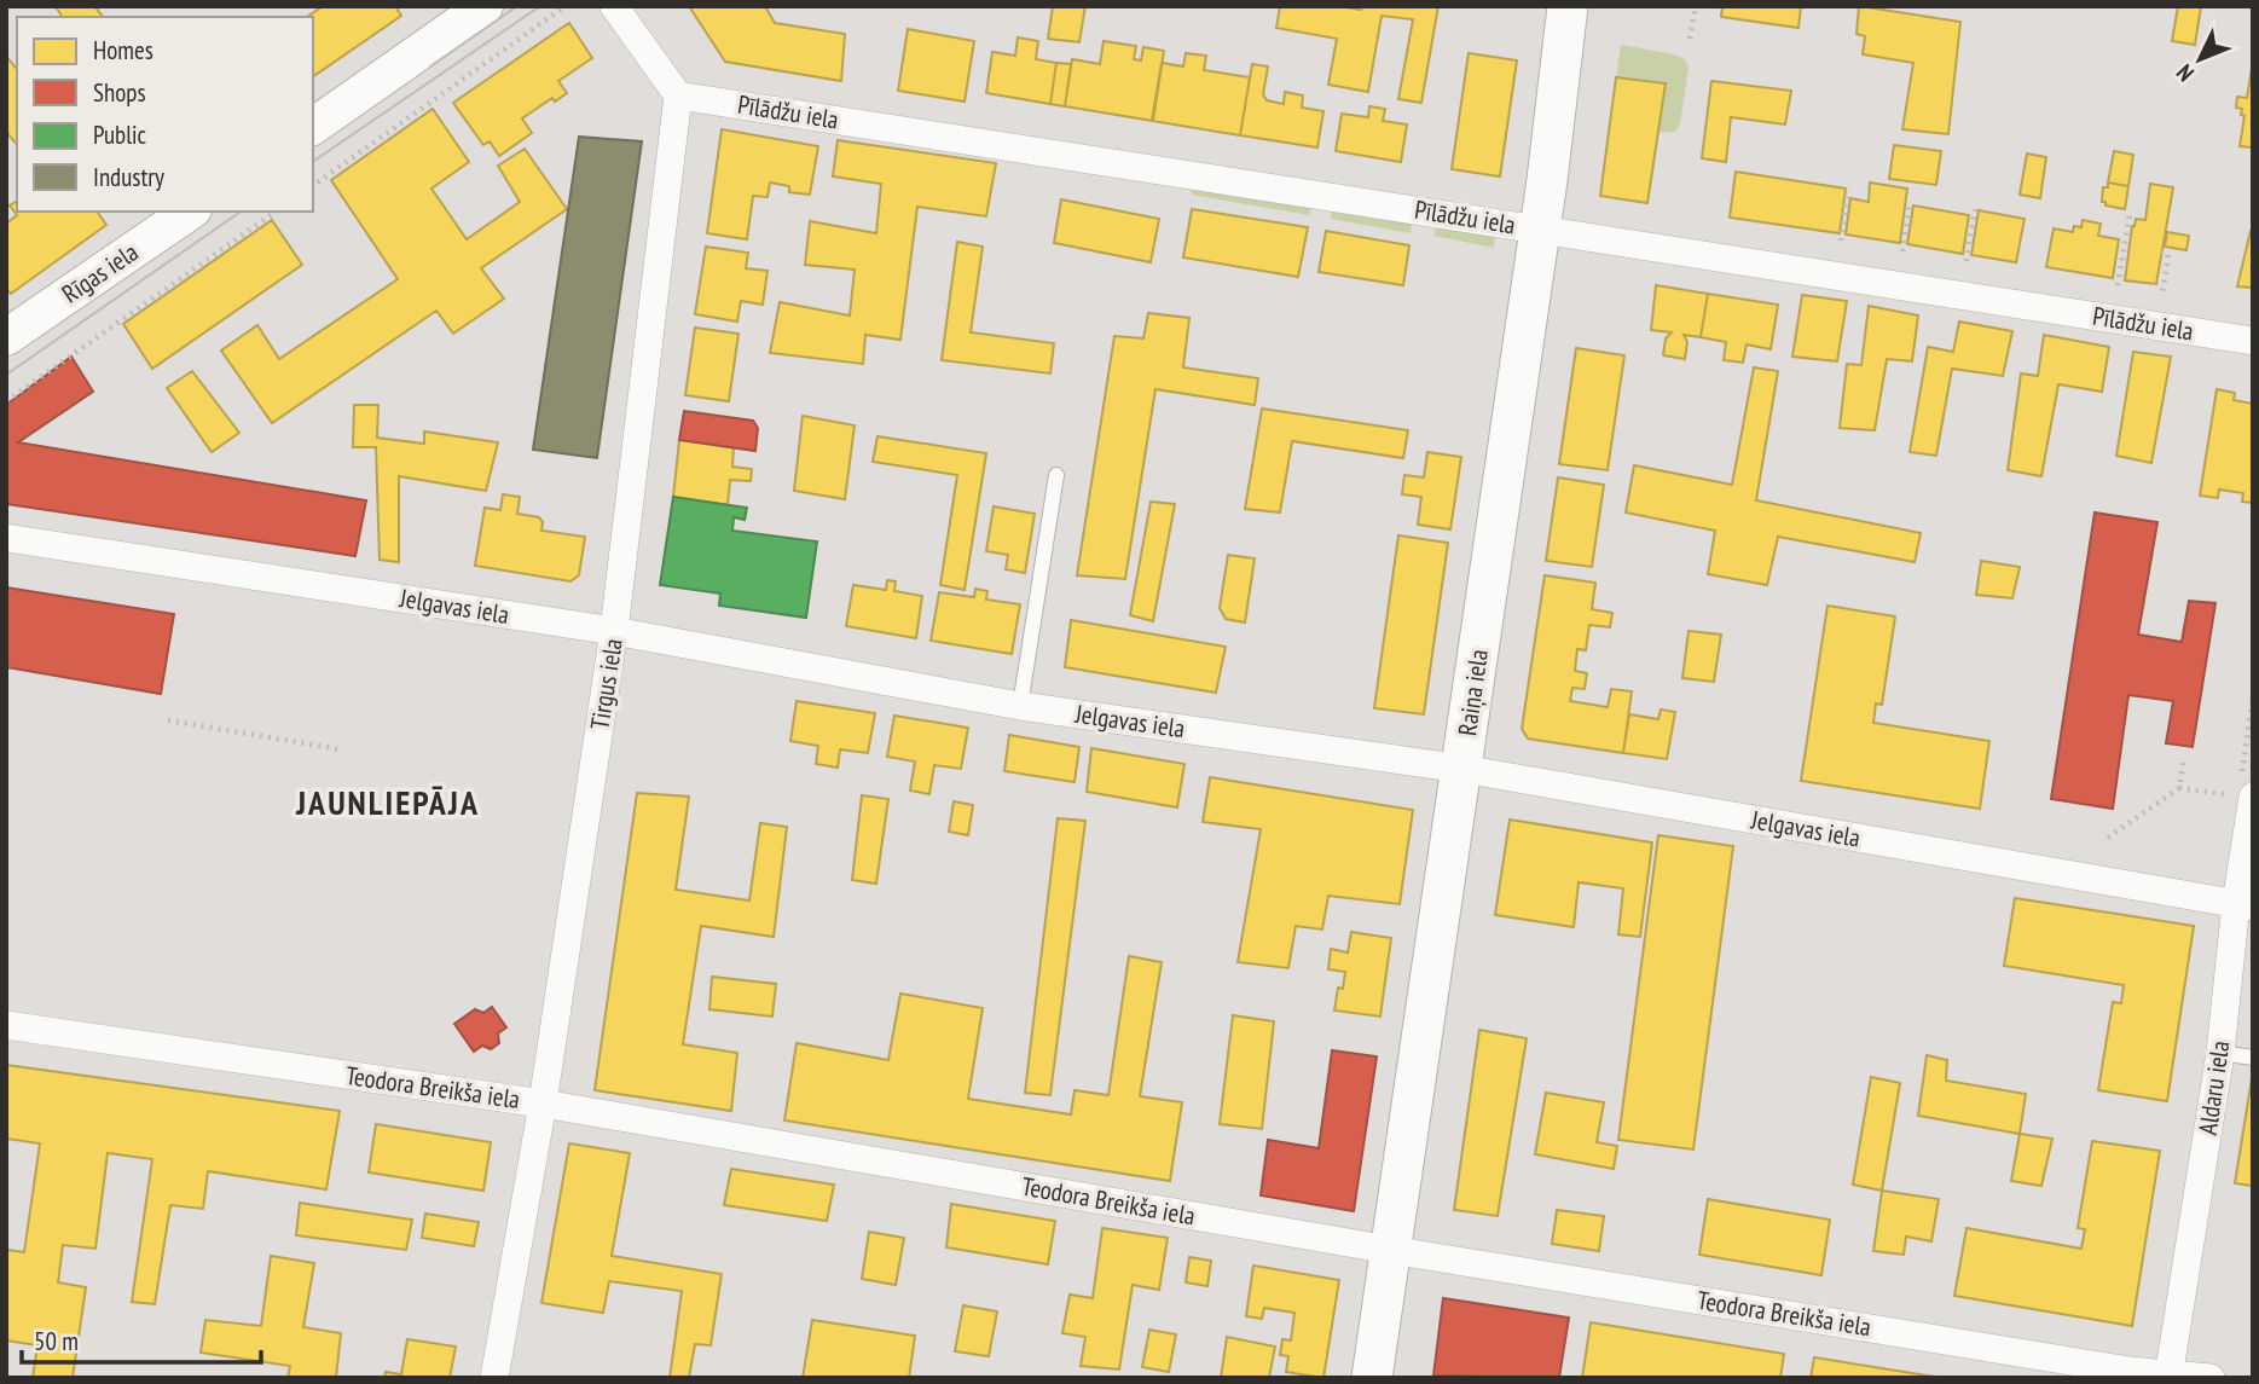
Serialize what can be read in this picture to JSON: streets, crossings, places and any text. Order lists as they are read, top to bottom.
{
  "streets": {
    "main road": ["Raiņa iela"],
    "street": [
      "Pīlādžu iela",
      "Rīgas iela",
      "Jelgavas iela",
      "Tirgus iela",
      "Teodora Breikša iela",
      "Aldaru iela"
    ]
  },
  "crossings": [
    ["Pīlādžu iela", "Tirgus iela"],
    ["Pīlādžu iela", "Raiņa iela"],
    ["Jelgavas iela", "Tirgus iela"],
    ["Jelgavas iela", "Raiņa iela"],
    ["Jelgavas iela", "Aldaru iela"],
    ["Tirgus iela", "Teodora Breikša iela"],
    ["Raiņa iela", "Teodora Breikša iela"],
    ["Teodora Breikša iela", "Aldaru iela"]
  ],
  "districts": ["JAUNLIEPĀJA"],
  "legend": [
    "Homes",
    "Shops",
    "Public",
    "Industry"
  ],
  "scale_bar": "50 m",
  "north": "bottom left"
}
